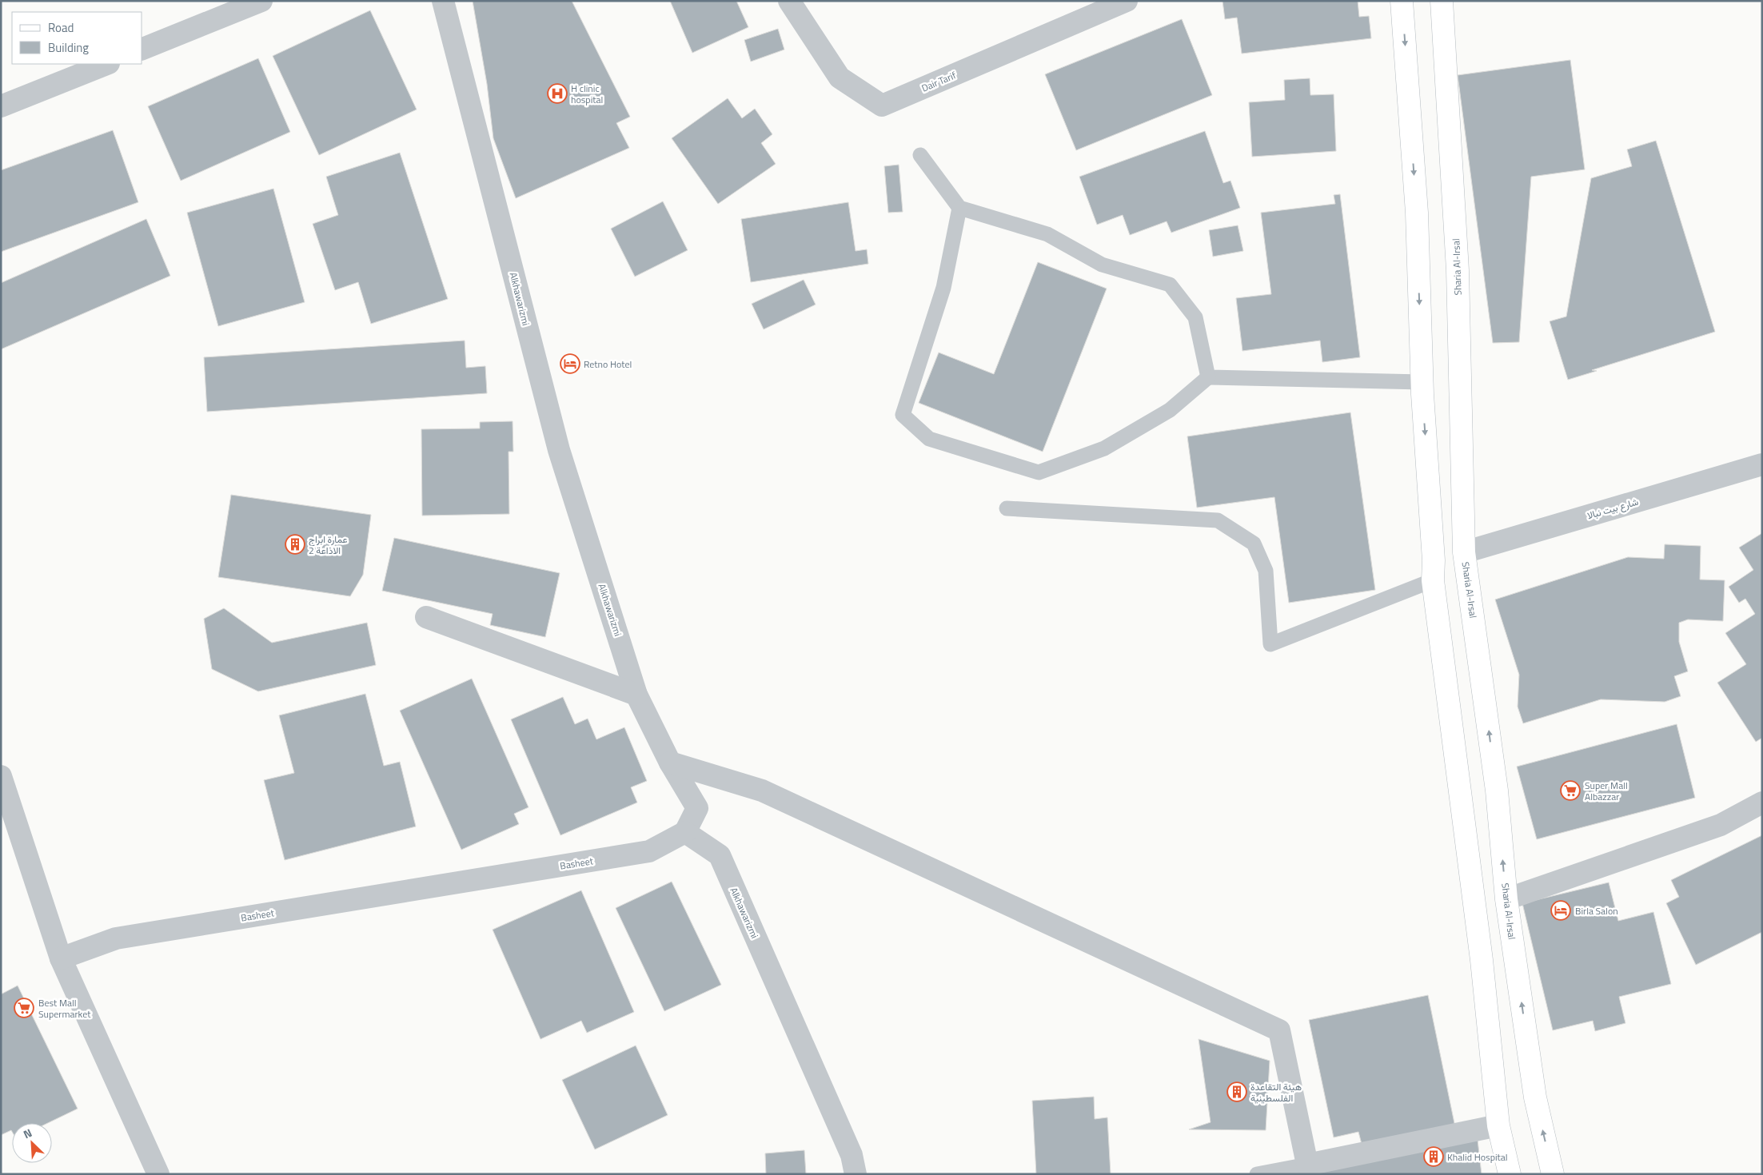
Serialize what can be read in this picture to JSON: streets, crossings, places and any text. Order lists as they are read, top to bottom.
{
  "streets": {
    "main road": ["Sharia Al-Irsal"],
    "street": [
      "Dair Tarif",
      "Alkhawarizmi",
      "شارع بيت نبالا",
      "Basheet"
    ]
  },
  "crossings": [
    ["Sharia Al-Irsal", "شارع بيت نبالا"],
    ["Alkhawarizmi", "Basheet"]
  ],
  "places": {
    "hospital": ["H clinic hospital"],
    "hotel": ["Retno Hotel", "Birla Salon"],
    "building": ["عمارة ابراج الاذاعة 2", "هيئة التقاعدة الفلسطينية", "Khalid Hospital"],
    "supermarket": ["Super Mall Albazzar", "Best Mall Supermarket"]
  },
  "legend": ["Road", "Building"],
  "north": "top left"
}
